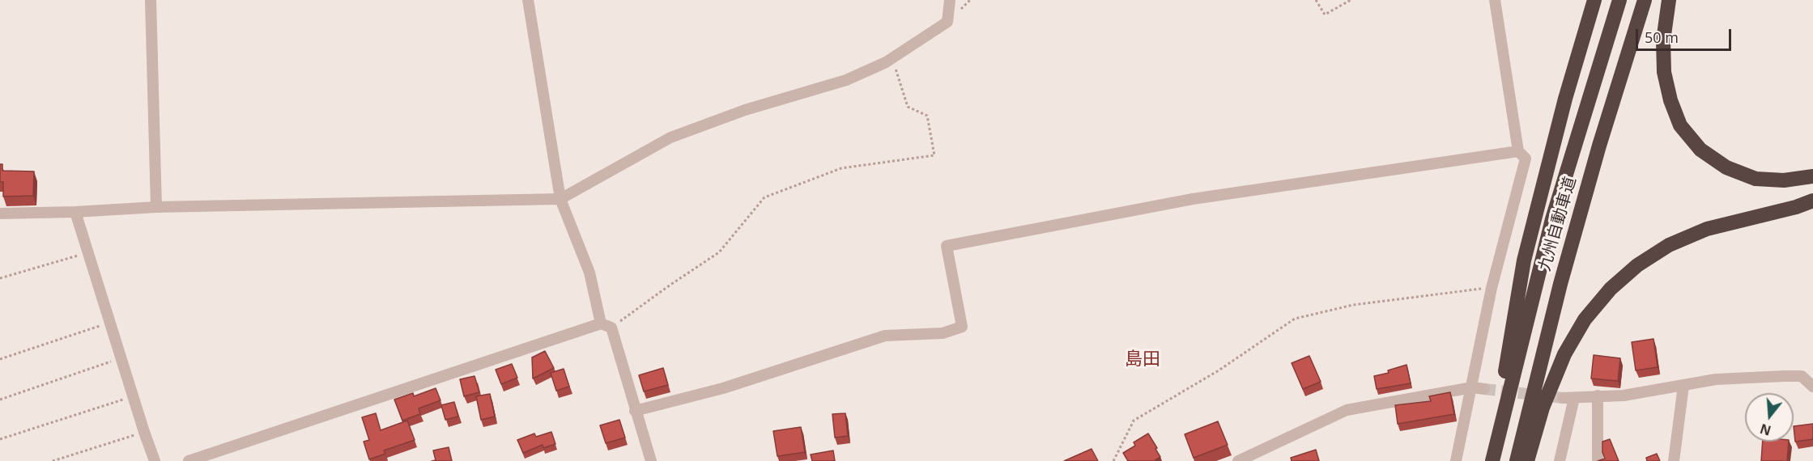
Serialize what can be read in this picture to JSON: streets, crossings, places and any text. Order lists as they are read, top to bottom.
{
  "streets": {
    "highway": ["九州自動車道"]
  },
  "districts": ["島田"],
  "scale_bar": "50 m",
  "north": "bottom"
}
